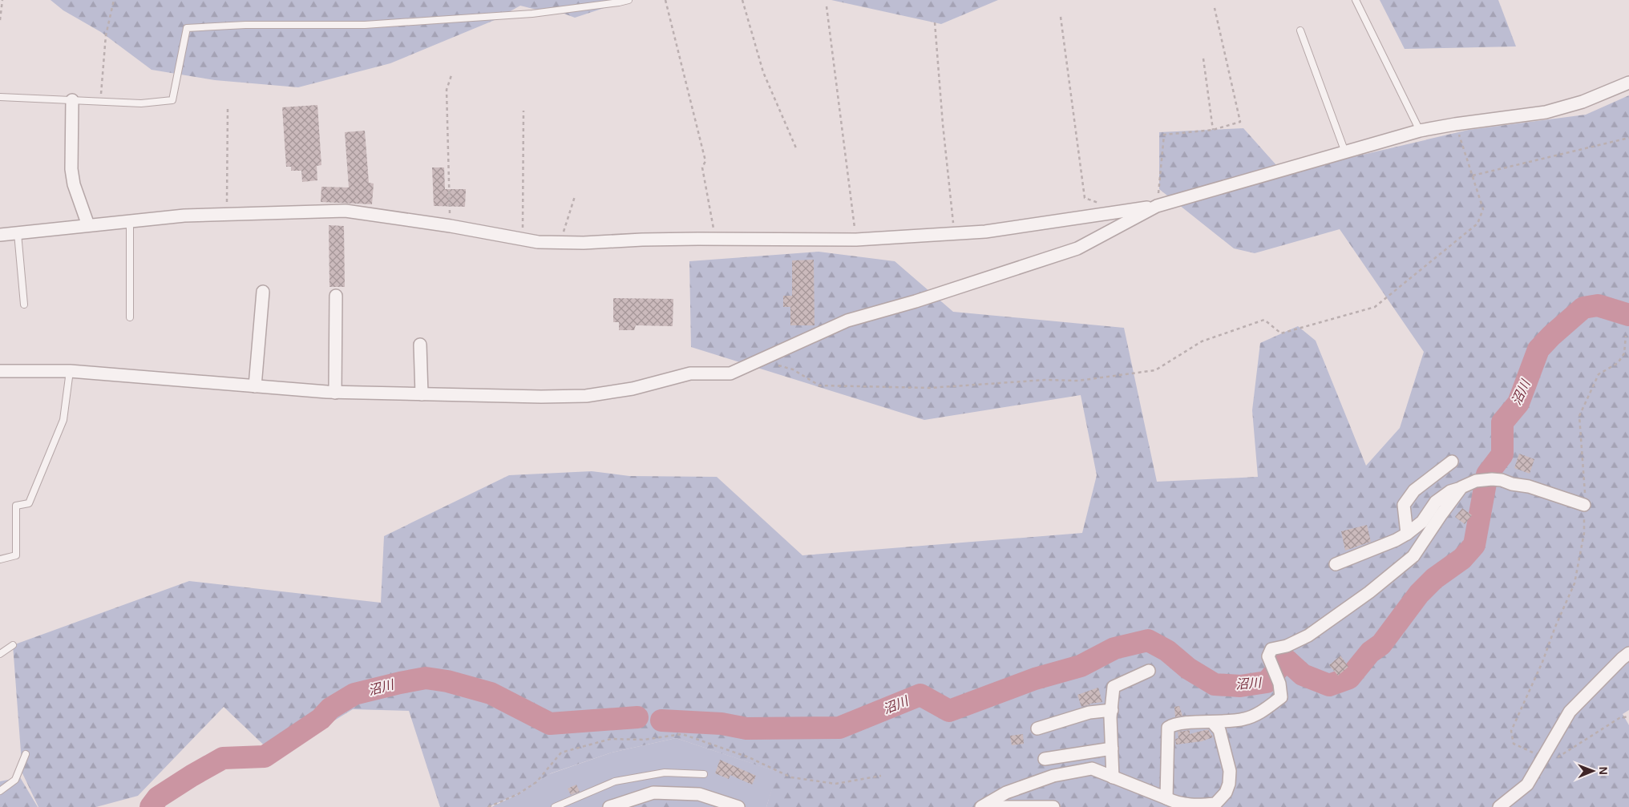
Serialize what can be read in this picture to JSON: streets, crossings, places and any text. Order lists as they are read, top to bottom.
{
  "water": ["沼川"],
  "north": "right"
}
